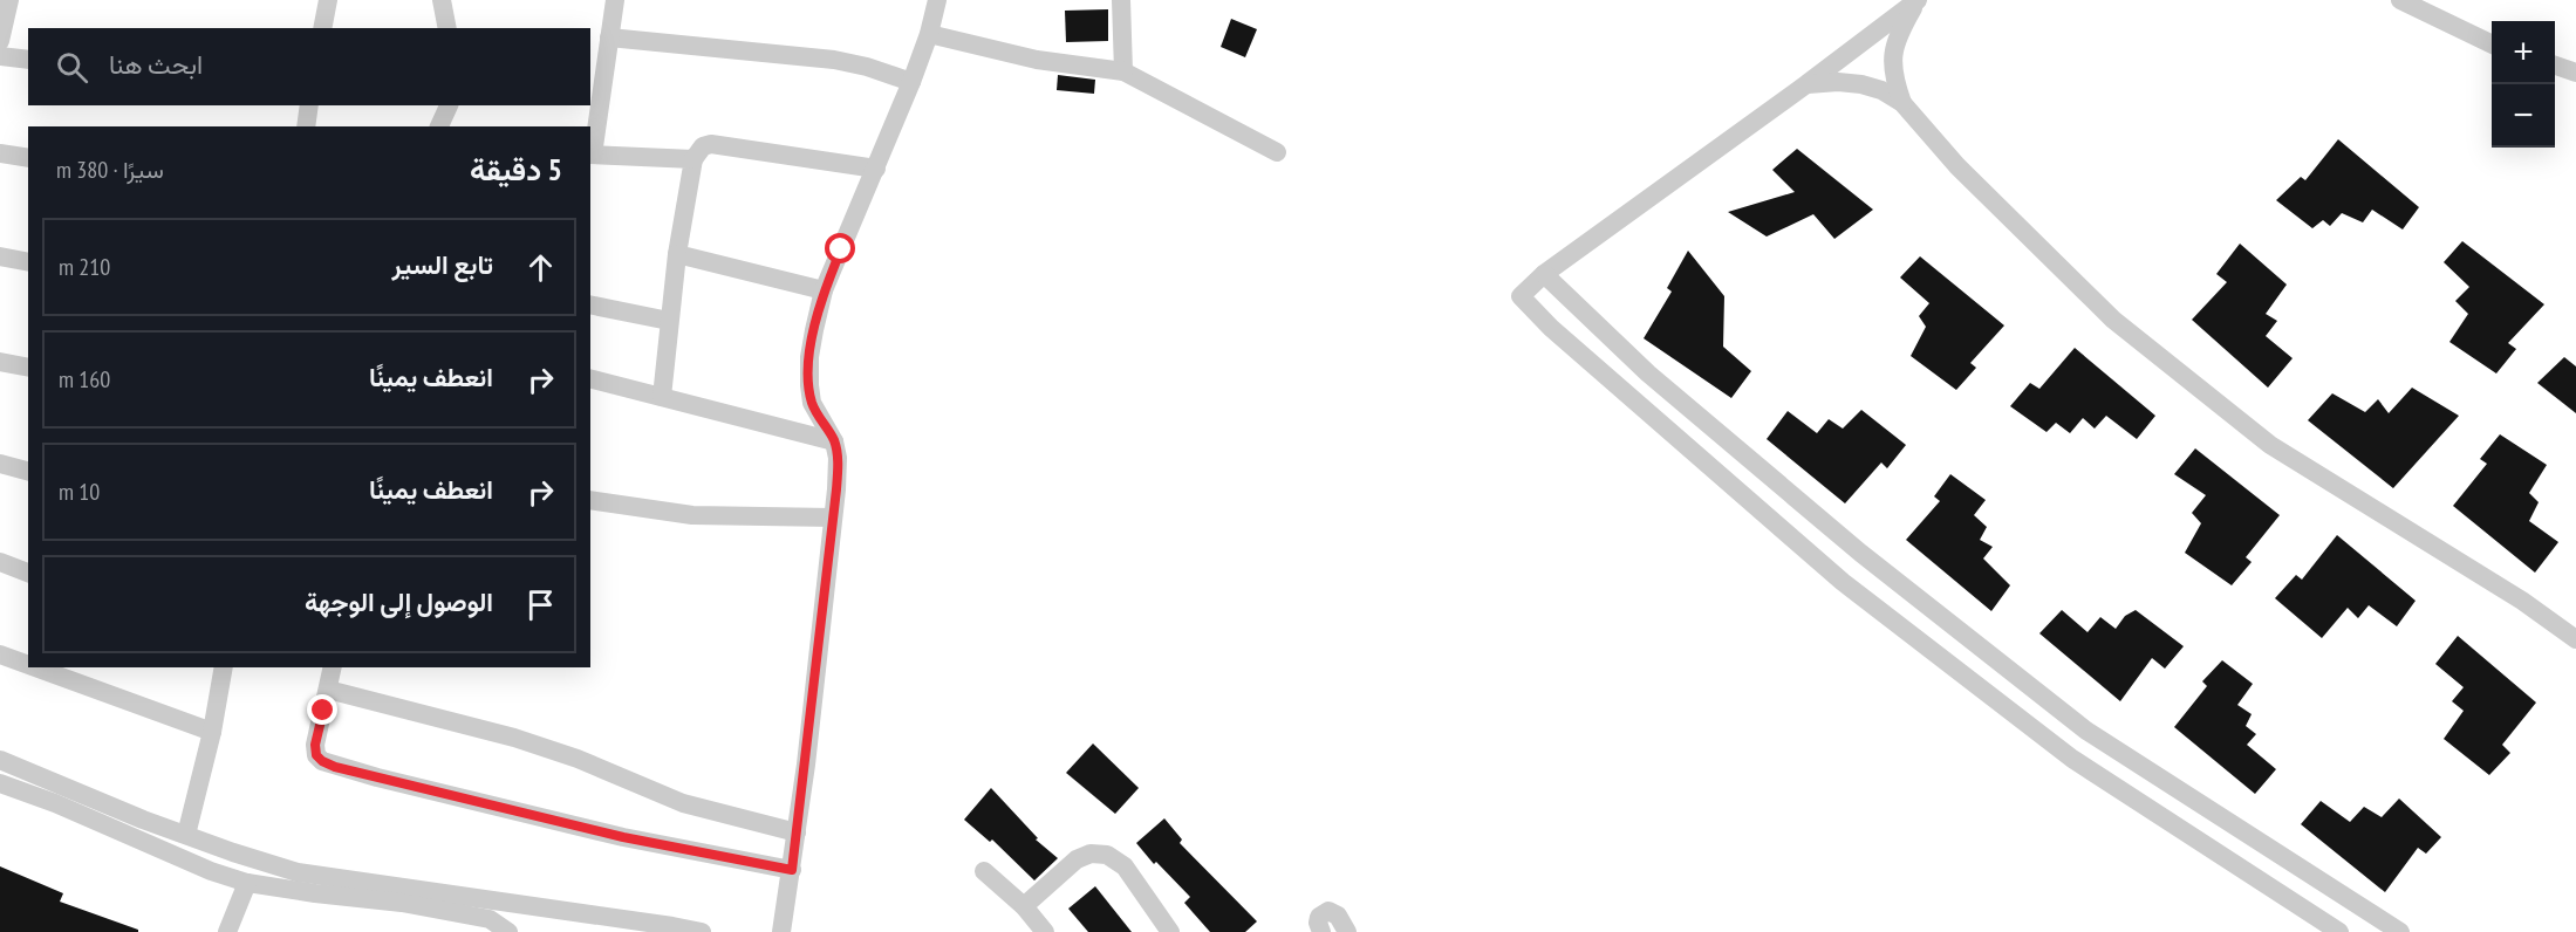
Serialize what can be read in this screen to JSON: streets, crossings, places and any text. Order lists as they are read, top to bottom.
{
  "page": {
    "map_buttons": ["+", "−"],
    "search": "ابحث هنا",
    "heading": ["5 دقيقة", "سيرًا · 380 m"],
    "list": [
      ["تابع السير", "210 m"],
      ["انعطف يمينًا", "160 m"],
      ["انعطف يمينًا", "10 m"],
      "الوصول إلى الوجهة"
    ]
  }
}
